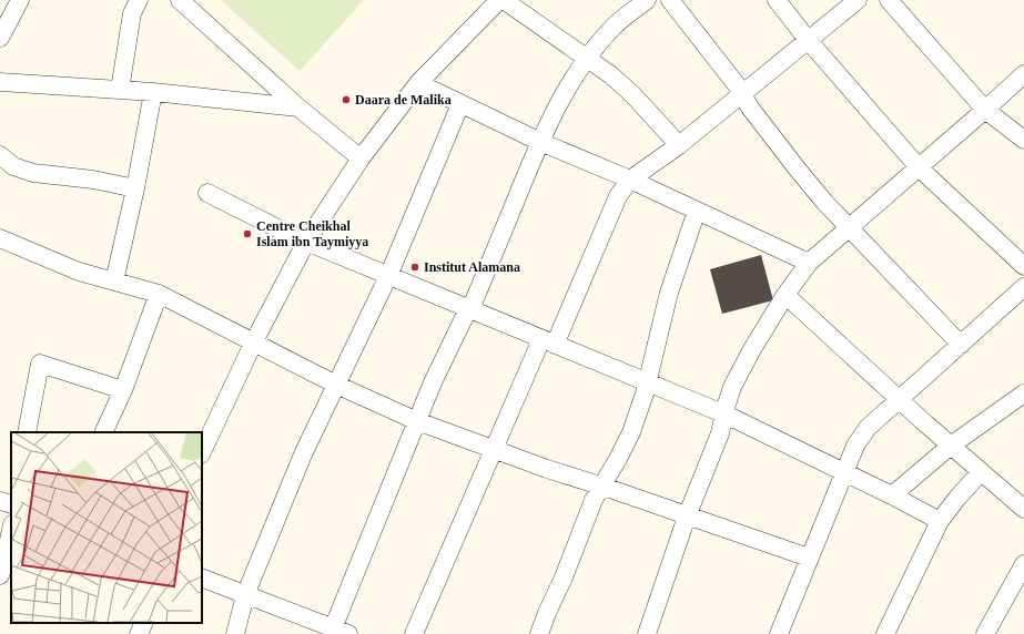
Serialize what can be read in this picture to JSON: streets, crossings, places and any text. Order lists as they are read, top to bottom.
{
  "places": ["Daara de Malika", "Centre Cheikhal Islam ibn Taymiyya", "Institut Alamana"]
}
